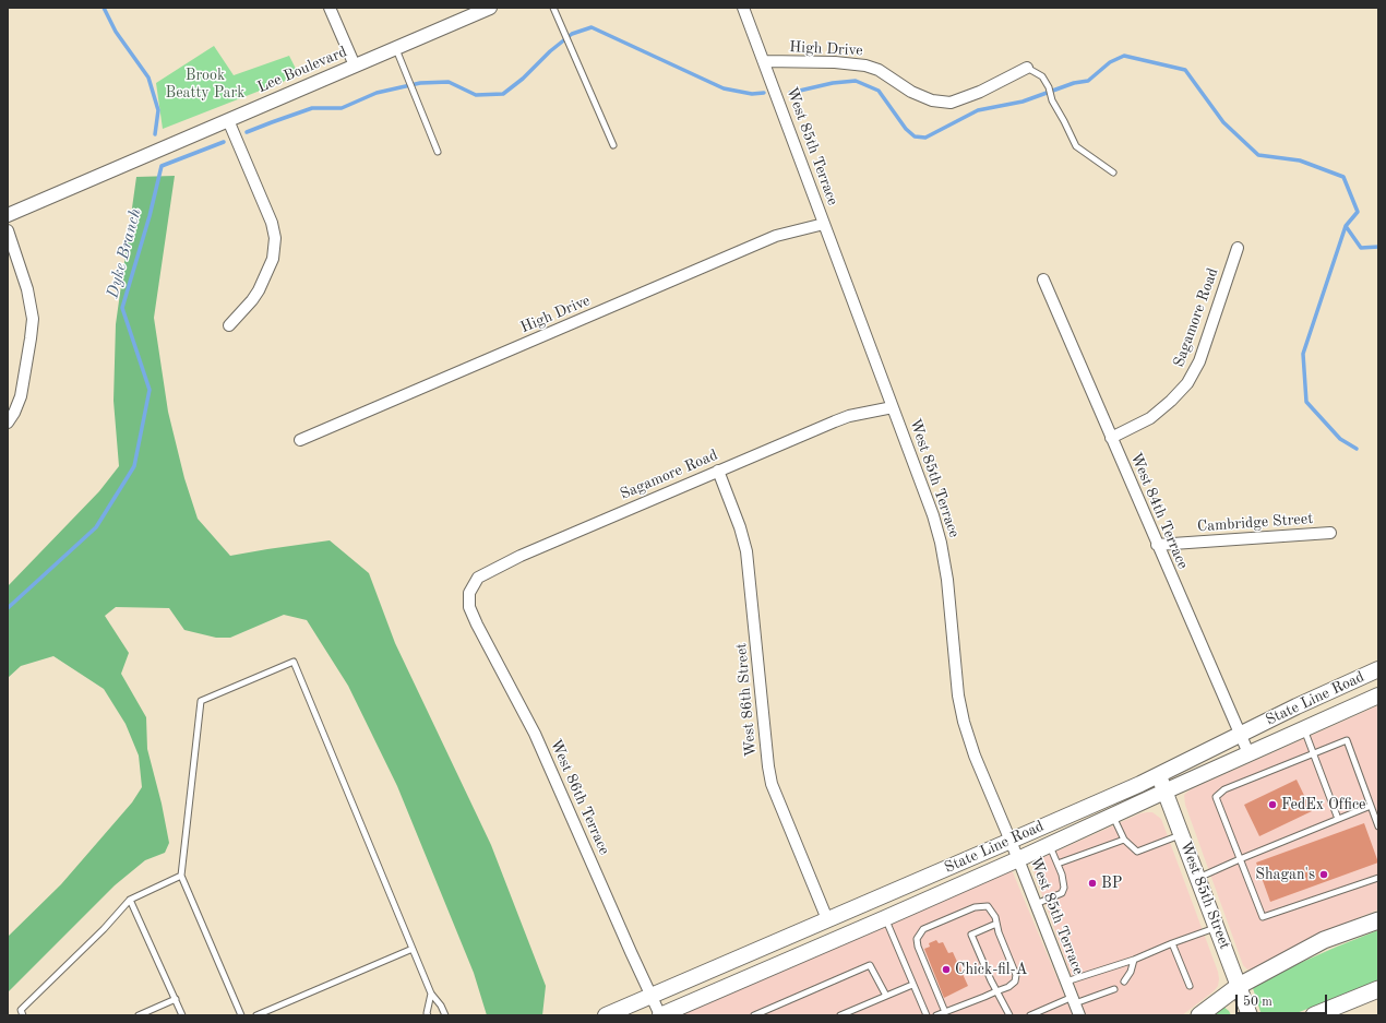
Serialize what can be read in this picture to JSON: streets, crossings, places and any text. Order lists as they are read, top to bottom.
{
  "streets": {
    "main road": ["State Line Road", "West 85th Street"],
    "street": [
      "High Drive",
      "Lee Boulevard",
      "West 85th Terrace",
      "Sagamore Road",
      "West 84th Terrace",
      "Cambridge Street",
      "West 86th Street",
      "West 86th Terrace"
    ]
  },
  "crossings": [
    ["High Drive", "West 85th Terrace"],
    ["West 85th Terrace", "Sagamore Road"],
    ["West 85th Terrace", "State Line Road"],
    ["Sagamore Road", "West 84th Terrace"],
    ["Sagamore Road", "West 86th Street"],
    ["Sagamore Road", "West 86th Terrace"],
    ["West 84th Terrace", "Cambridge Street"],
    ["West 84th Terrace", "State Line Road"],
    ["State Line Road", "West 86th Street"],
    ["State Line Road", "West 86th Terrace"],
    ["State Line Road", "West 85th Street"]
  ],
  "water": ["Dyke Branch"],
  "parks": ["Brook Beatty Park"],
  "places": [
    "FedEx Office",
    "Shagan's",
    "BP",
    "Chick-fil-A"
  ],
  "scale_bar": "50 m"
}
